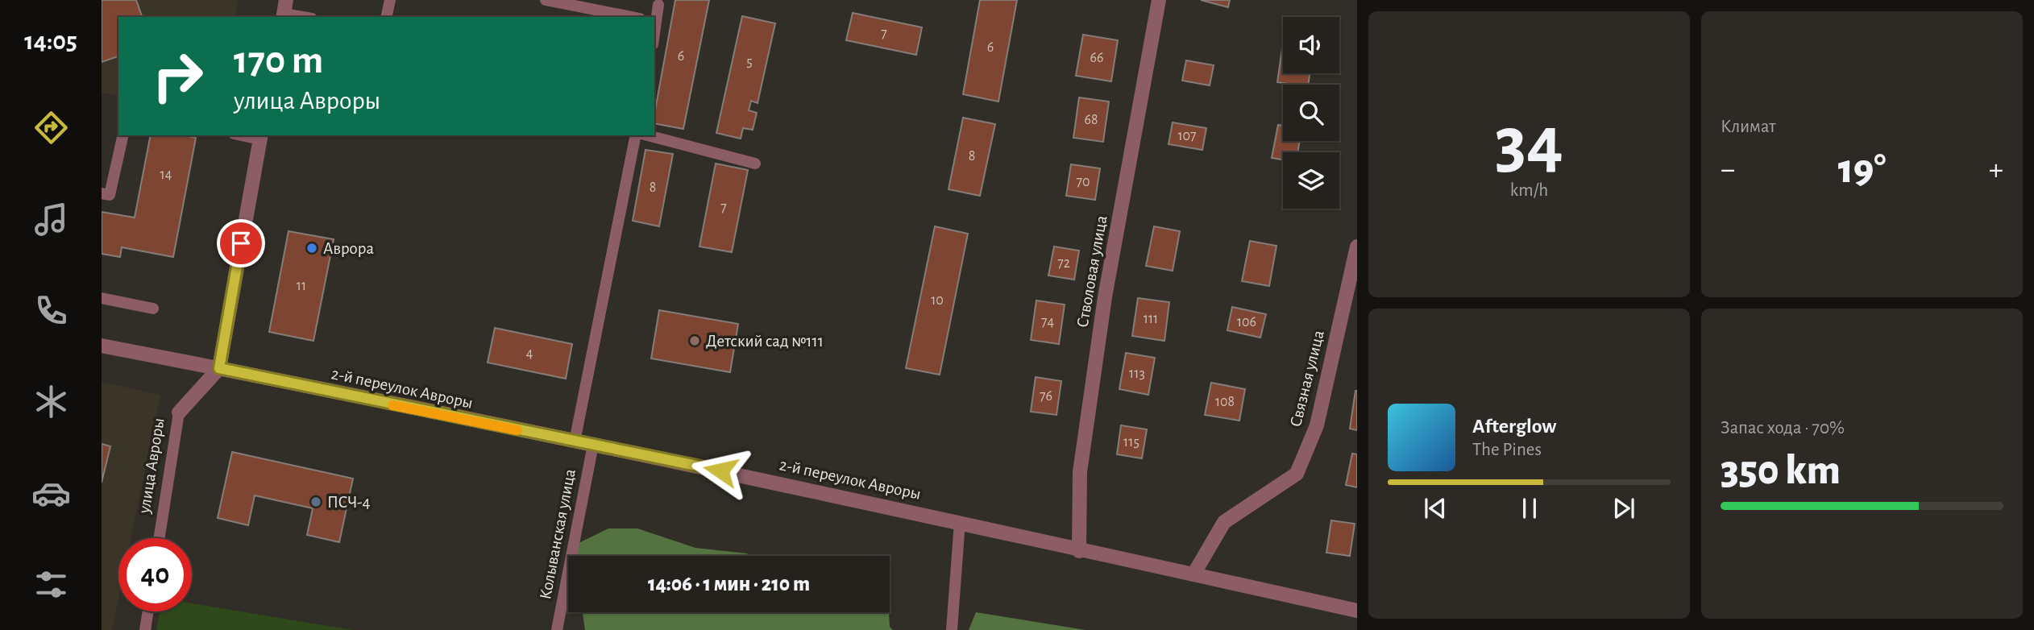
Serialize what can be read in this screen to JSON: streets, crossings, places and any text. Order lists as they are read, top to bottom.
{
  "streets": {
    "street": [
      "Стволовая улица",
      "Связная улица",
      "2-й переулок Авроры",
      "улица Авроры"
    ],
    "lane": ["Колыванская улица"]
  },
  "crossings": [
    ["Стволовая улица", "2-й переулок Авроры"],
    ["Связная улица", "2-й переулок Авроры"],
    ["2-й переулок Авроры", "улица Авроры"],
    ["2-й переулок Авроры", "Колыванская улица"]
  ],
  "places": ["Аврора", "Детский сад №111", "ПСЧ-4"],
  "house_numbers": [
    "7",
    "6",
    "6",
    "66",
    "5",
    "68",
    "107",
    "8",
    "14",
    "70",
    "8",
    "7",
    "72",
    "11",
    "10",
    "111",
    "74",
    "106",
    "4",
    "113",
    "76",
    "108",
    "115"
  ],
  "page": {
    "tabs": "14:05",
    "tile": [
      ["34", "km/h"],
      "Климат",
      ["Запас хода · 70%", "350 km"]
    ],
    "turn": ["170 m", "улица Авроры"],
    "heat": ["−", "19°", "+"],
    "song": ["Afterglow", "The Pines"],
    "limit": "40",
    "trip": "14:06 · 1 мин · 210 m"
  }
}
